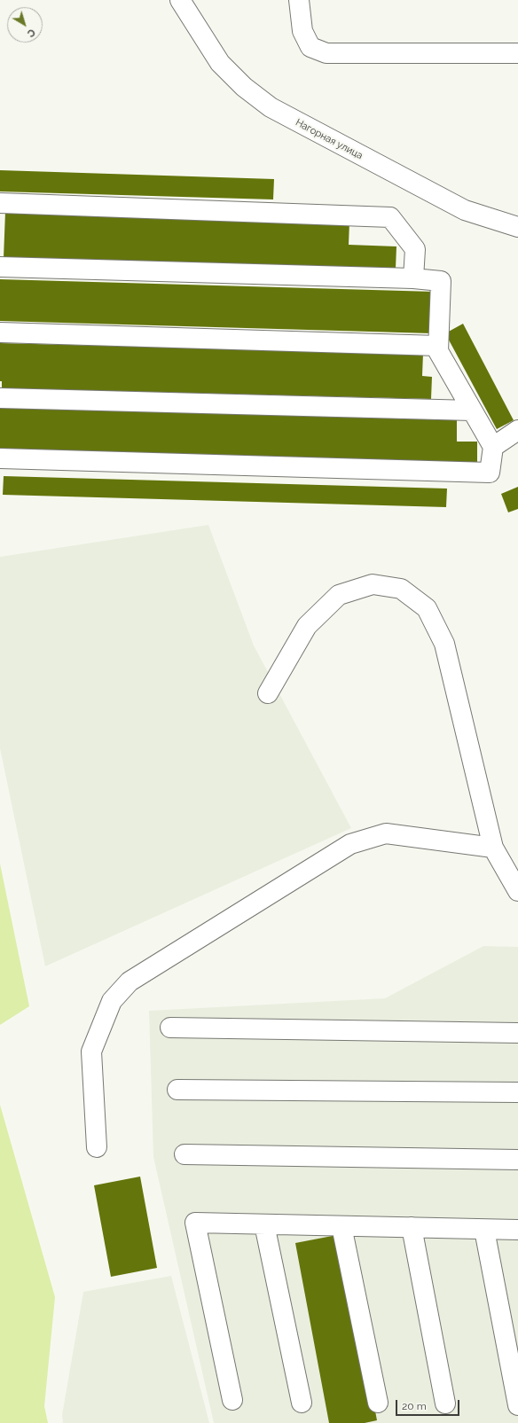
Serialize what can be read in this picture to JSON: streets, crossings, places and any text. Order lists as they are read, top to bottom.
{
  "streets": {
    "street": ["Нагорная улица"]
  },
  "scale_bar": "20 m",
  "north": "bottom right"
}
